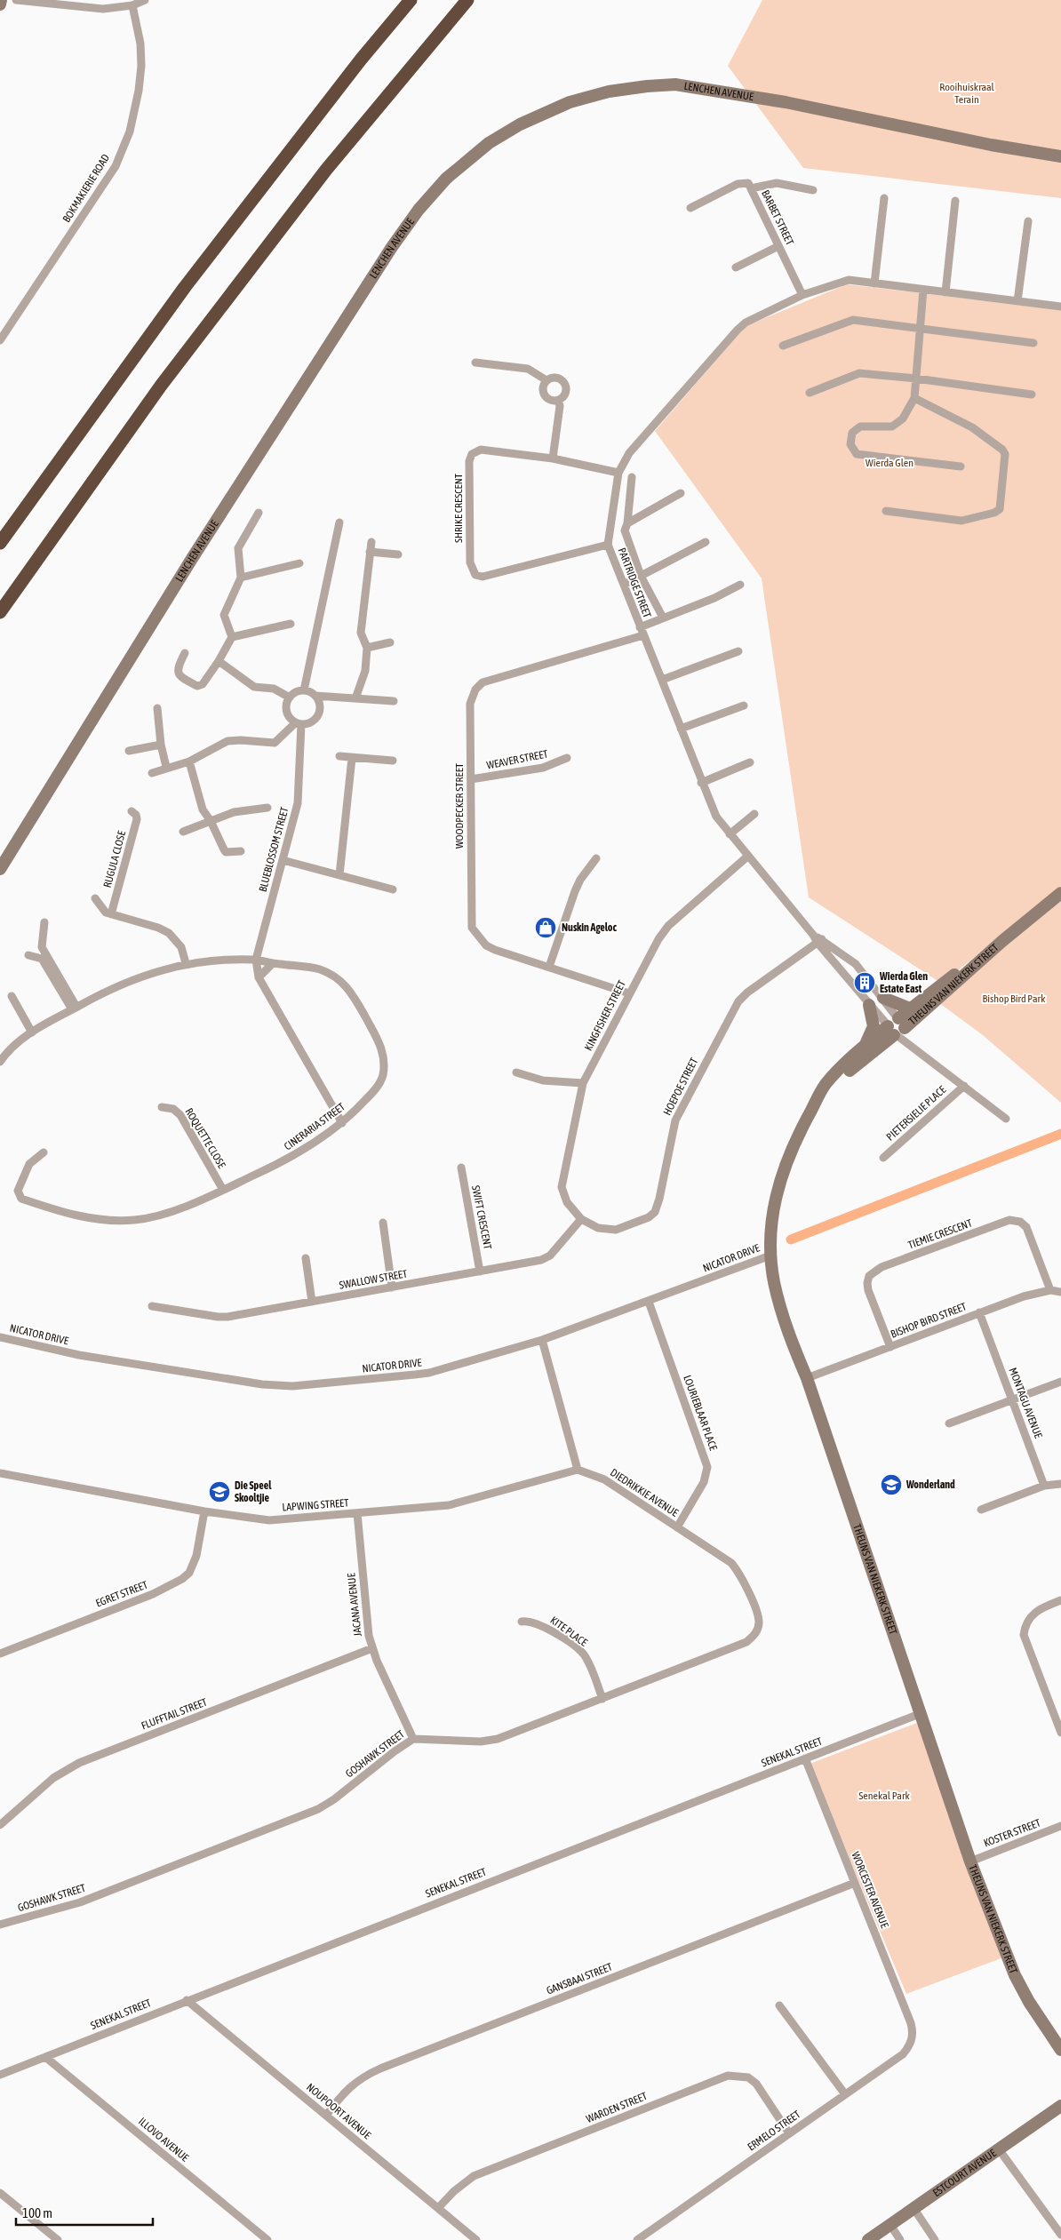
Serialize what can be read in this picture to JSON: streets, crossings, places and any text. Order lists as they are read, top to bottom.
{
  "streets": {
    "street": [
      "LENCHEN AVENUE",
      "BOKMAKIERIE ROAD",
      "BARBET STREET",
      "SHRIKE CRESCENT",
      "PARTRIDGE STREET",
      "WEAVER STREET",
      "WOODPECKER STREET",
      "BLUEBLOSSOM STREET",
      "RUGULA CLOSE",
      "THEUNS VAN NIEKERK STREET",
      "KINGFISHER STREET",
      "HOEPOE STREET",
      "PIETERSIELIE PLACE",
      "CINERARIA STREET",
      "ROQUETTE CLOSE",
      "SWIFT CRESCENT",
      "TIEMIE CRESCENT",
      "NICATOR DRIVE",
      "SWALLOW STREET",
      "BISHOP BIRD STREET",
      "MONTAGU AVENUE",
      "LOURIEBLAAR PLACE",
      "DIEDRIKKIE AVENUE",
      "LAPWING STREET",
      "EGRET STREET",
      "JACANA AVENUE",
      "KITE PLACE",
      "FLUFFTAIL STREET",
      "SENEKAL STREET",
      "GOSHAWK STREET",
      "KOSTER STREET",
      "WORCESTER AVENUE",
      "GANSBAAI STREET",
      "WARDEN STREET",
      "NOUPOORT AVENUE",
      "ERMELO STREET",
      "ILLOVO AVENUE",
      "ESTCOURT AVENUE"
    ]
  },
  "crossings": [
    ["BARBET STREET", "PARTRIDGE STREET"],
    ["SHRIKE CRESCENT", "PARTRIDGE STREET"],
    ["PARTRIDGE STREET", "WOODPECKER STREET"],
    ["PARTRIDGE STREET", "THEUNS VAN NIEKERK STREET"],
    ["PARTRIDGE STREET", "KINGFISHER STREET"],
    ["PARTRIDGE STREET", "HOEPOE STREET"],
    ["PARTRIDGE STREET", "PIETERSIELIE PLACE"],
    ["WEAVER STREET", "WOODPECKER STREET"],
    ["WOODPECKER STREET", "KINGFISHER STREET"],
    ["BLUEBLOSSOM STREET", "CINERARIA STREET"],
    ["RUGULA CLOSE", "CINERARIA STREET"],
    ["THEUNS VAN NIEKERK STREET", "PIETERSIELIE PLACE"],
    ["THEUNS VAN NIEKERK STREET", "NICATOR DRIVE"],
    ["THEUNS VAN NIEKERK STREET", "BISHOP BIRD STREET"],
    ["THEUNS VAN NIEKERK STREET", "SENEKAL STREET"],
    ["THEUNS VAN NIEKERK STREET", "KOSTER STREET"],
    ["KINGFISHER STREET", "HOEPOE STREET"],
    ["KINGFISHER STREET", "SWALLOW STREET"],
    ["HOEPOE STREET", "SWALLOW STREET"],
    ["CINERARIA STREET", "ROQUETTE CLOSE"],
    ["SWIFT CRESCENT", "SWALLOW STREET"],
    ["TIEMIE CRESCENT", "BISHOP BIRD STREET"],
    ["NICATOR DRIVE", "LOURIEBLAAR PLACE"],
    ["BISHOP BIRD STREET", "MONTAGU AVENUE"],
    ["LOURIEBLAAR PLACE", "DIEDRIKKIE AVENUE"],
    ["DIEDRIKKIE AVENUE", "LAPWING STREET"],
    ["DIEDRIKKIE AVENUE", "GOSHAWK STREET"],
    ["LAPWING STREET", "EGRET STREET"],
    ["LAPWING STREET", "JACANA AVENUE"],
    ["JACANA AVENUE", "FLUFFTAIL STREET"],
    ["JACANA AVENUE", "GOSHAWK STREET"],
    ["KITE PLACE", "GOSHAWK STREET"],
    ["SENEKAL STREET", "WORCESTER AVENUE"],
    ["SENEKAL STREET", "NOUPOORT AVENUE"],
    ["SENEKAL STREET", "ILLOVO AVENUE"],
    ["WORCESTER AVENUE", "GANSBAAI STREET"],
    ["WORCESTER AVENUE", "ERMELO STREET"],
    ["GANSBAAI STREET", "NOUPOORT AVENUE"],
    ["WARDEN STREET", "NOUPOORT AVENUE"],
    ["WARDEN STREET", "ERMELO STREET"]
  ],
  "parks": [
    "Rooihuiskraal Terain",
    "Wierda Glen",
    "Bishop Bird Park",
    "Senekal Park"
  ],
  "places": {
    "shop": ["Nuskin Ageloc"],
    "building": ["Wierda Glen Estate East"],
    "school or university": ["Wonderland", "Die Speel Skooltjie"]
  },
  "scale_bar": "100 m"
}
